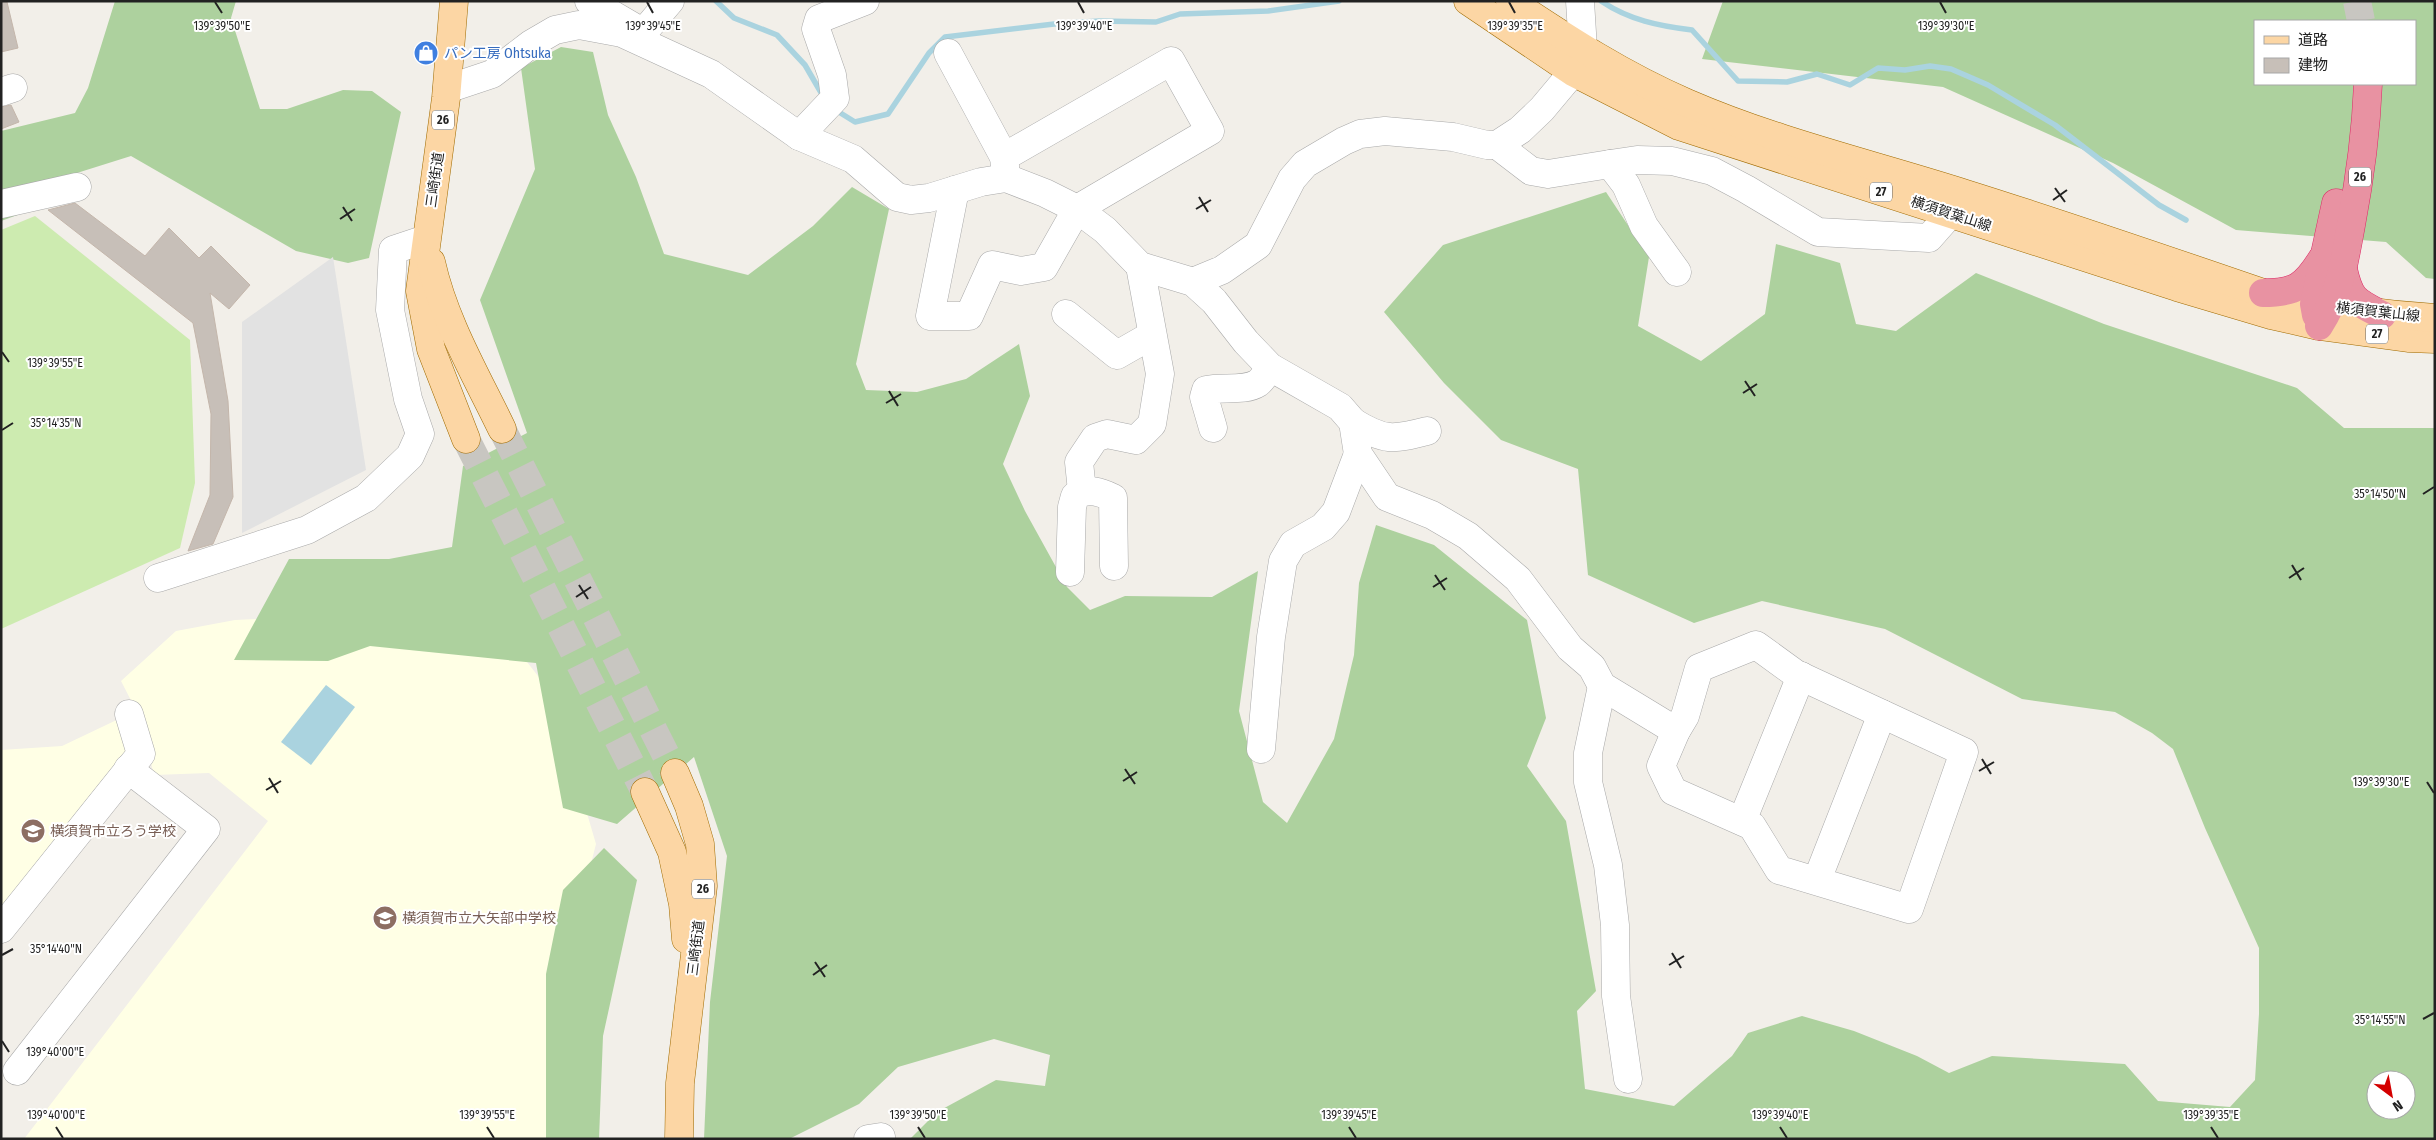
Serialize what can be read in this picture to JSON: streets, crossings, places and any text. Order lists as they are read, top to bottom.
{
  "streets": {
    "highway": ["26"],
    "main road": ["三崎街道", "27", "横須賀葉山線"]
  },
  "crossings": [
    ["26", "横須賀葉山線"]
  ],
  "places": {
    "shop": ["パン工房 Ohtsuka"],
    "school or university": ["横須賀市立ろう学校", "横須賀市立大矢部中学校"]
  },
  "legend": ["道路", "建物"],
  "north": "bottom right",
  "coordinates": [
    "139°39'50\"E",
    "139°39'45\"E",
    "139°39'40\"E",
    "139°39'35\"E",
    "139°39'30\"E",
    "139°39'55\"E",
    "35°14'35\"N",
    "35°14'50\"N",
    "35°14'40\"N",
    "35°14'55\"N",
    "139°40'00\"E"
  ]
}
